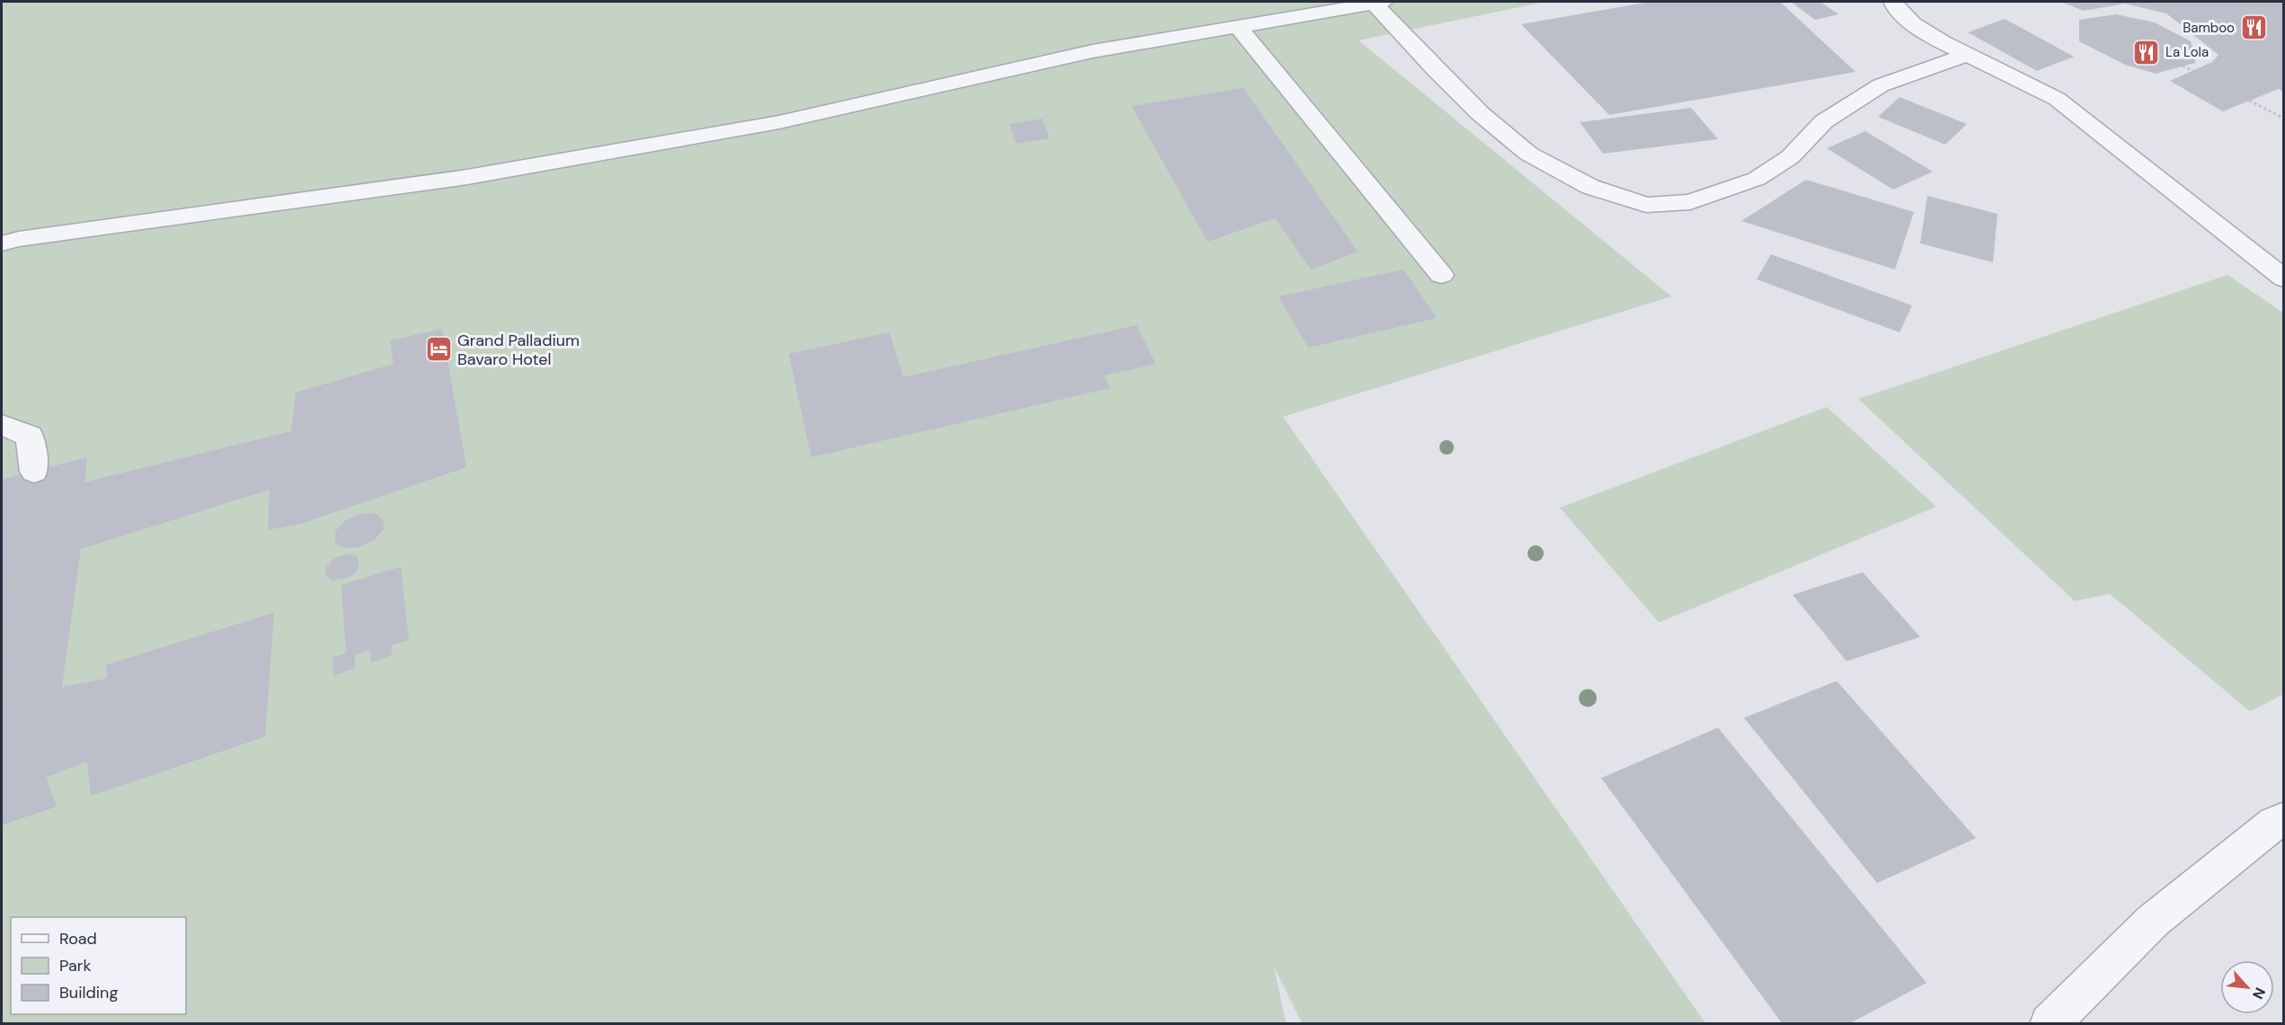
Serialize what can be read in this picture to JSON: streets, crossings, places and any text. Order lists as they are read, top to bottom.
{
  "places": {
    "restaurant": ["Bamboo", "La Lola"],
    "hotel": ["Grand Palladium Bavaro Hotel"]
  },
  "legend": ["Road", "Park", "Building"],
  "north": "bottom right"
}
